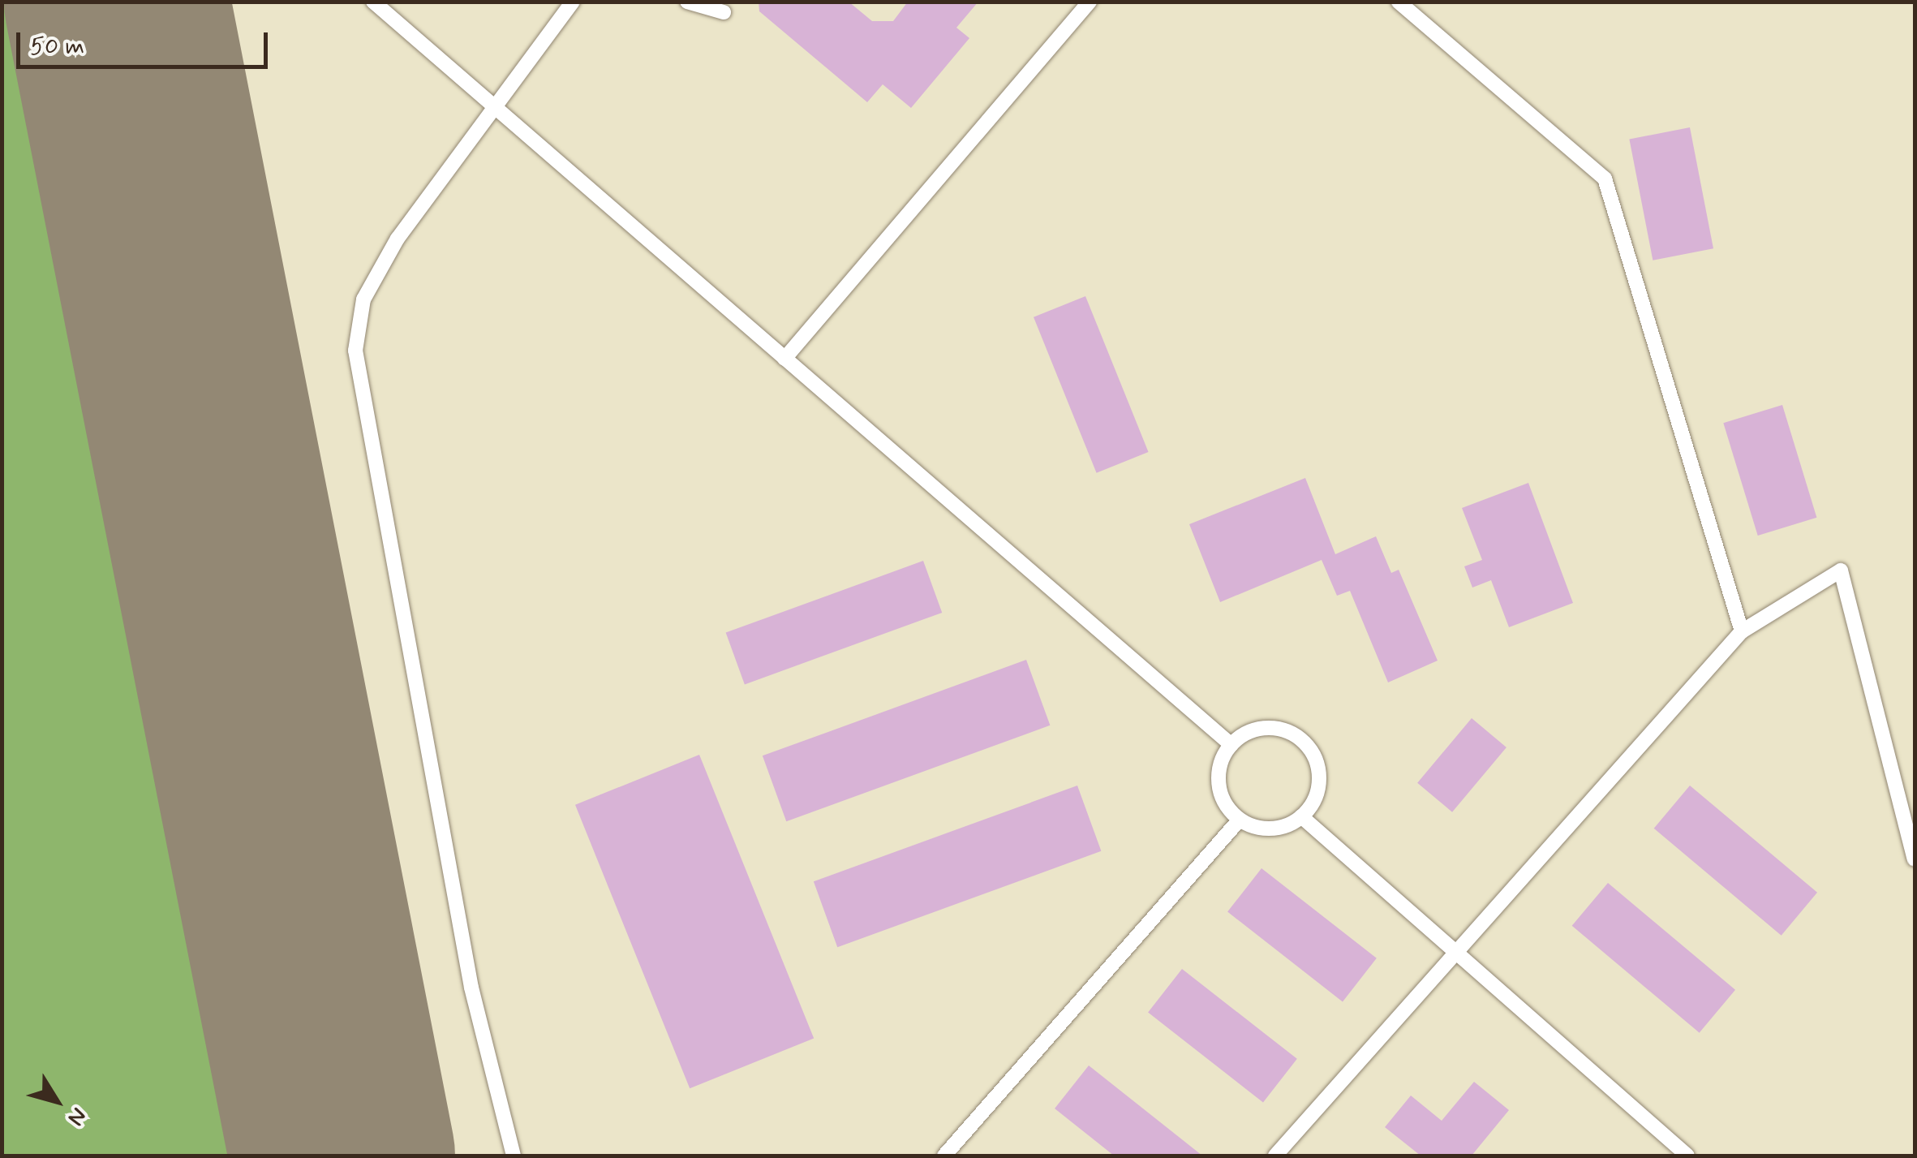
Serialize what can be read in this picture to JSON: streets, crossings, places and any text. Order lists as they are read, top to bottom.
{
  "scale_bar": "50 m",
  "north": "bottom right"
}
